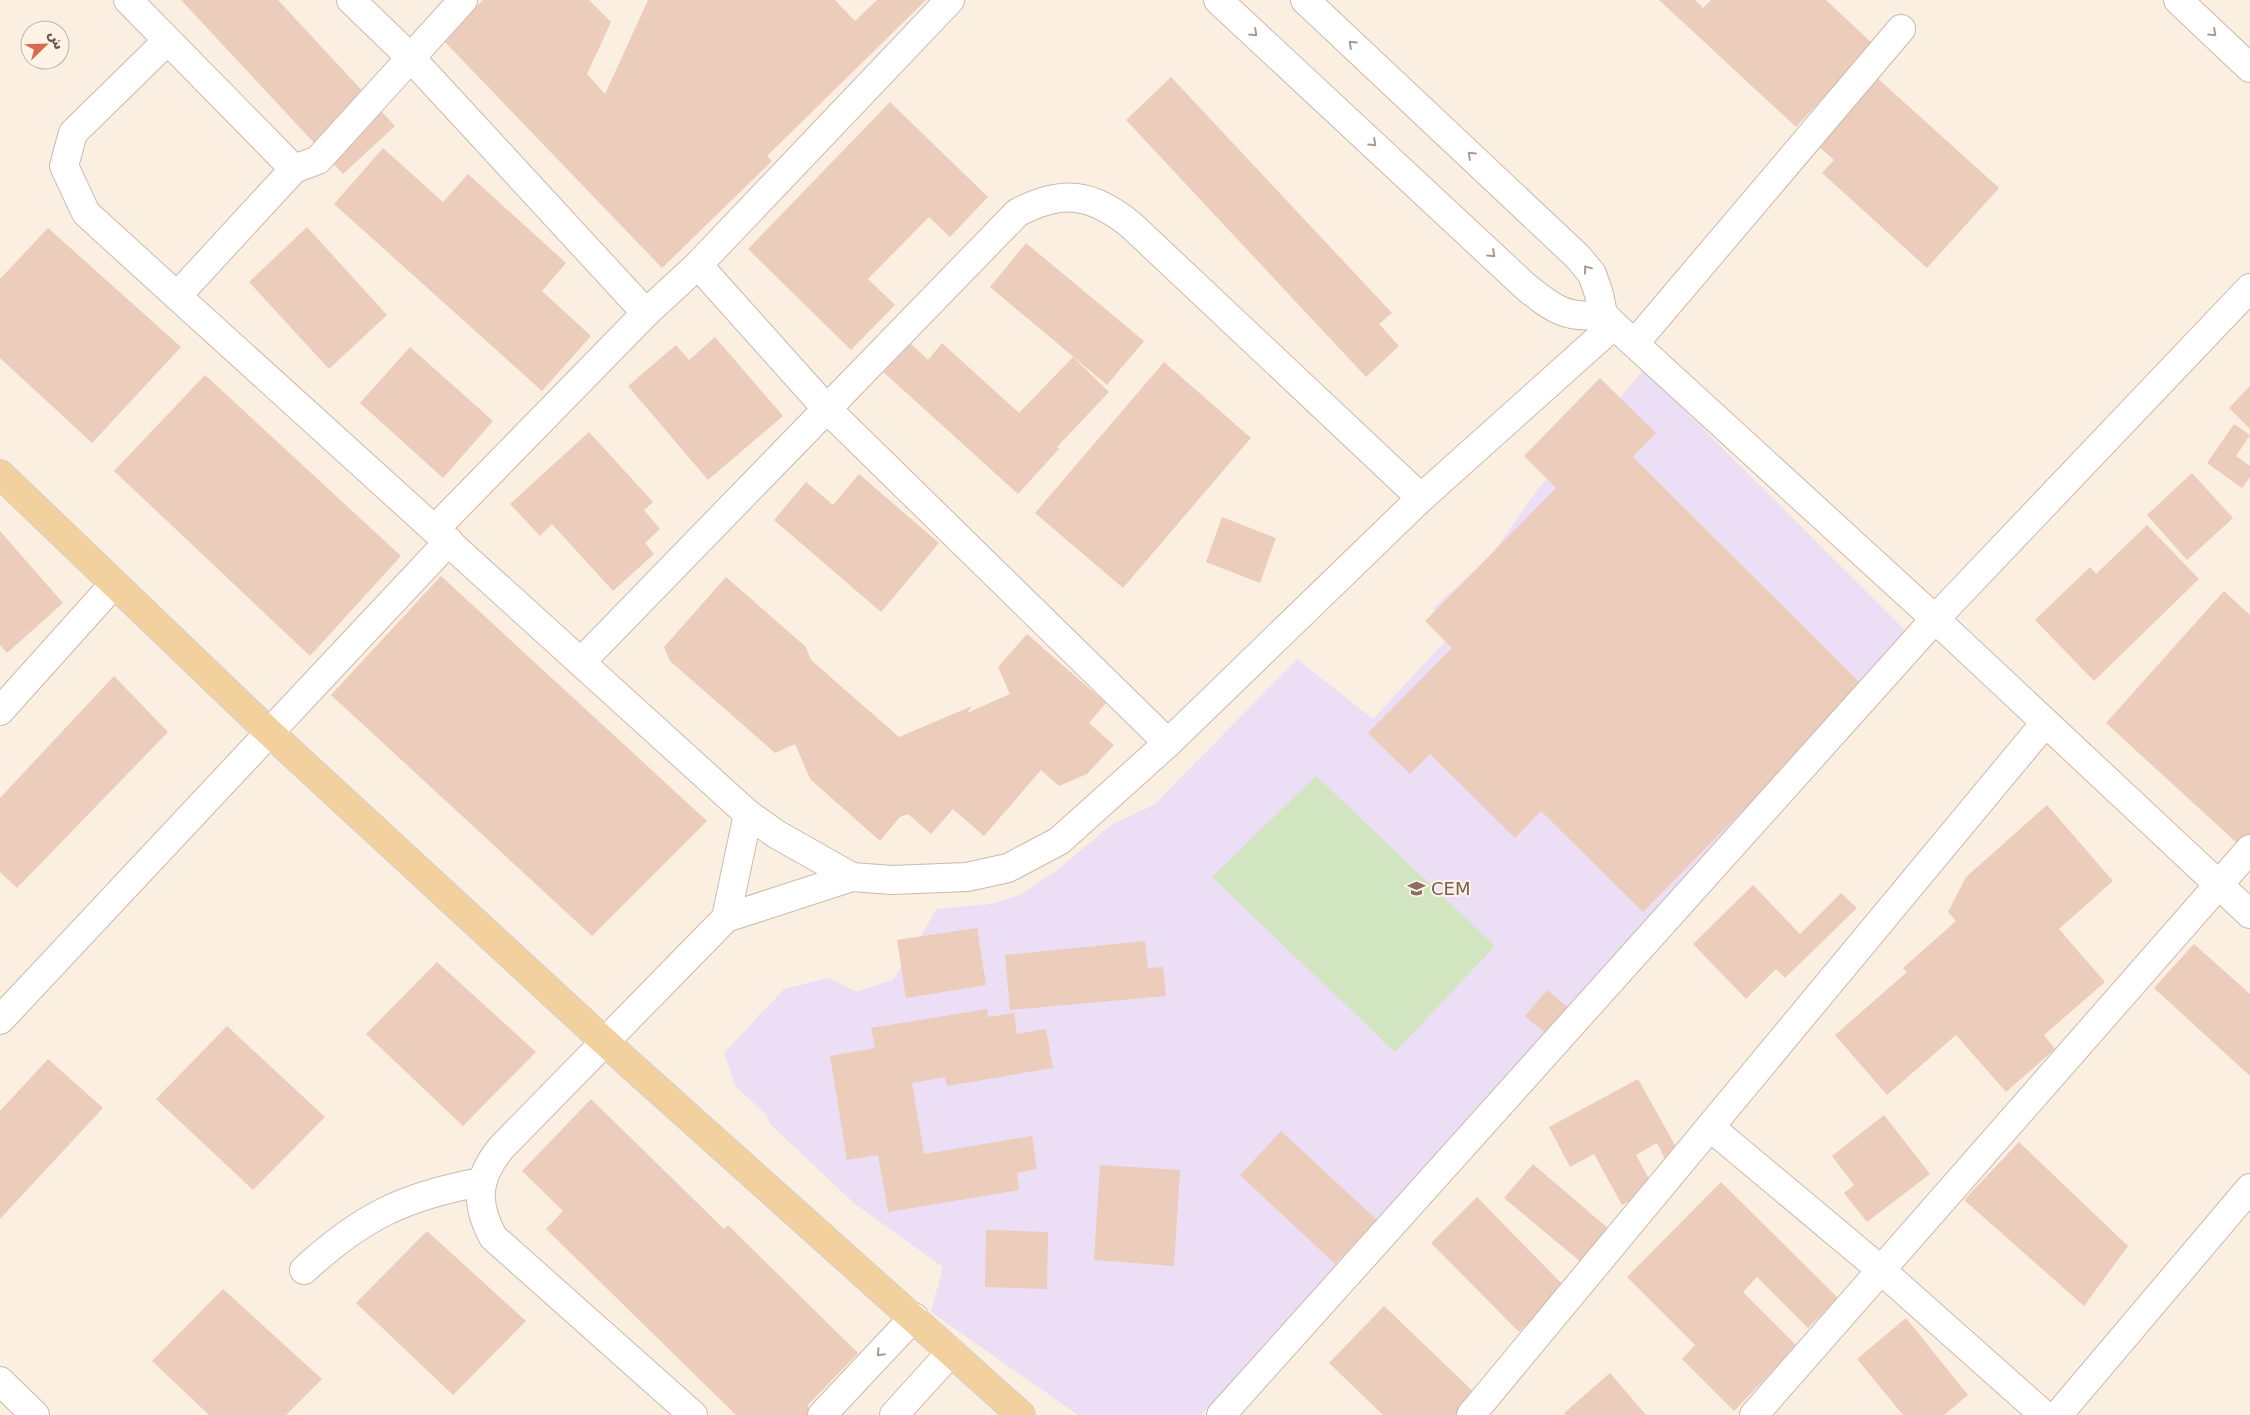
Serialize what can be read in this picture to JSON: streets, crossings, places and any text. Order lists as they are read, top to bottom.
{
  "places": {
    "school or university": ["CEM"]
  },
  "north": "top right"
}
